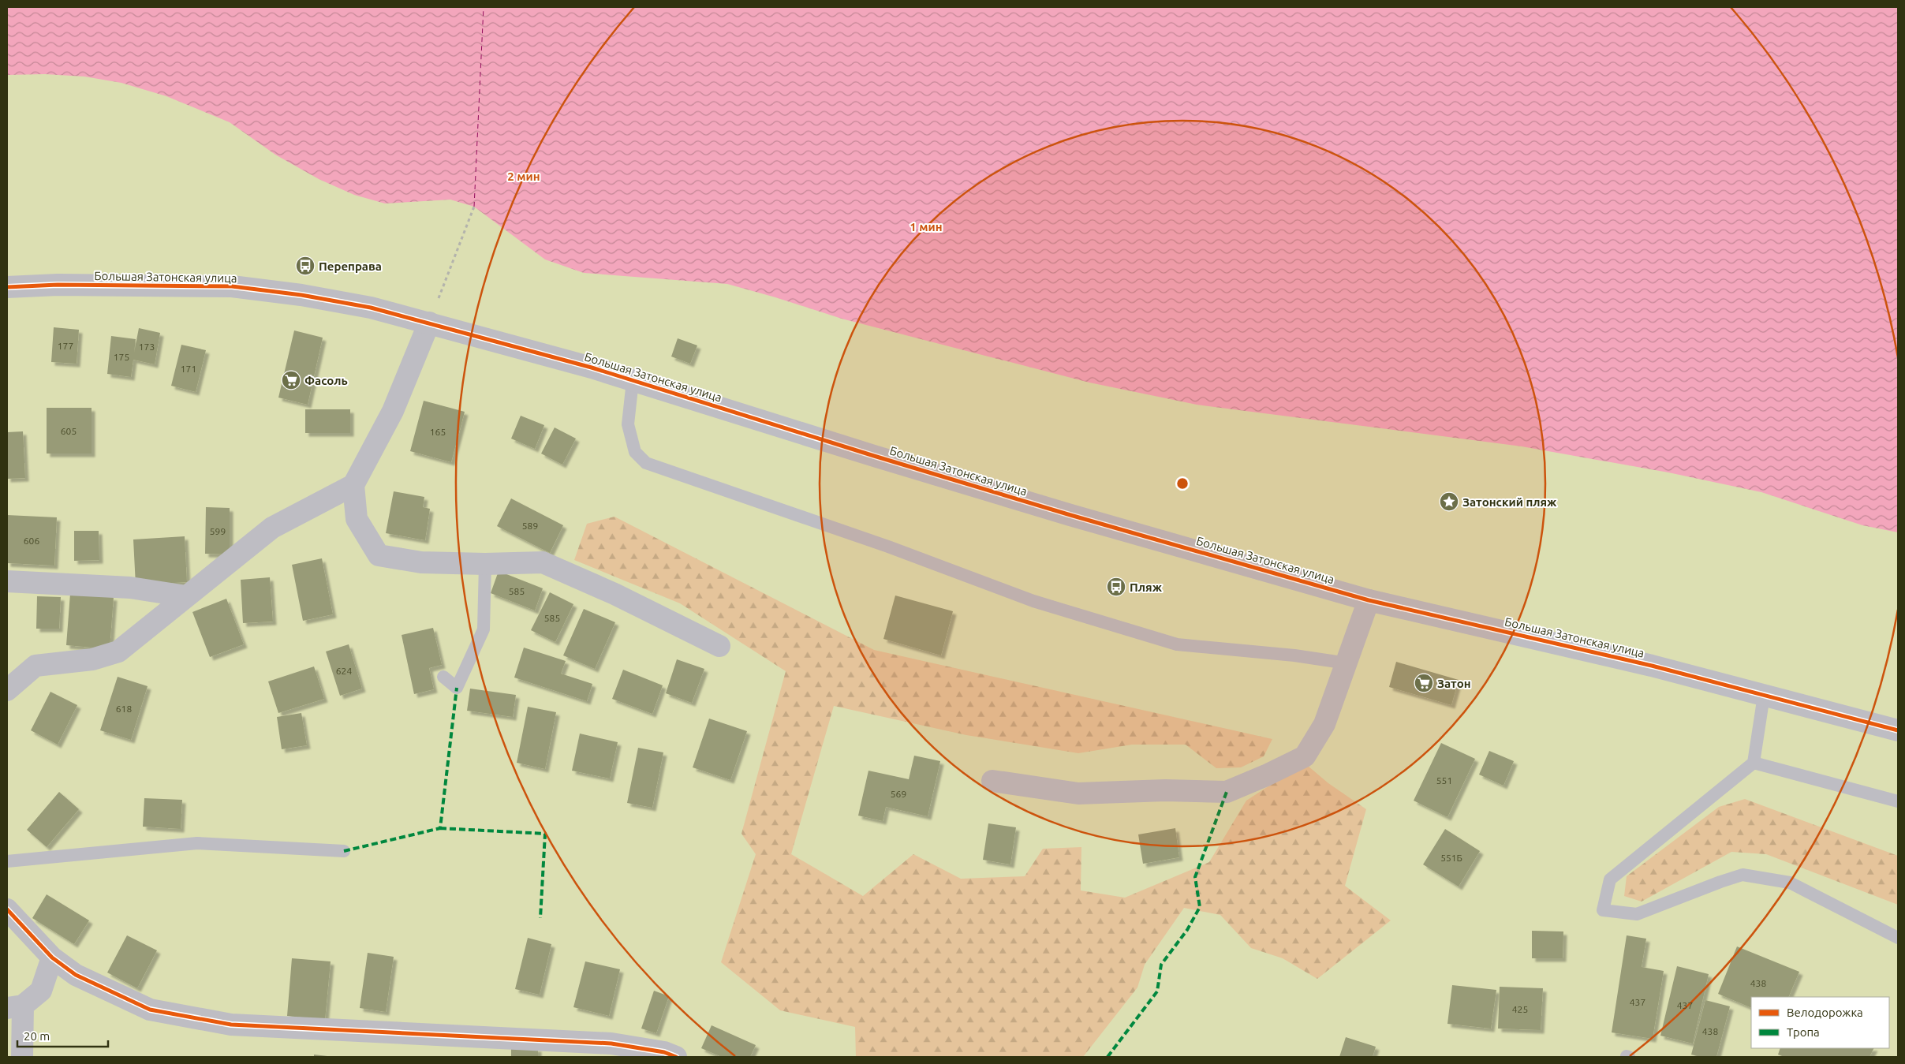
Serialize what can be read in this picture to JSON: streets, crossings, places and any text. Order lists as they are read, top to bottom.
{
  "streets": {
    "street": ["Большая Затонская улица"]
  },
  "places": {
    "bus stop": ["Переправа", "Пляж"],
    "supermarket": ["Фасоль", "Затон"],
    "place": ["Затонский пляж"]
  },
  "house_numbers": [
    "177",
    "173",
    "175",
    "171",
    "605",
    "165",
    "589",
    "599",
    "606",
    "585",
    "585",
    "624",
    "618",
    "551",
    "569",
    "551Б",
    "438",
    "437",
    "437",
    "425",
    "438"
  ],
  "legend": ["Велодорожка", "Тропа"],
  "scale_bar": "20 m",
  "rings": ["2 мин", "1 мин"]
}
